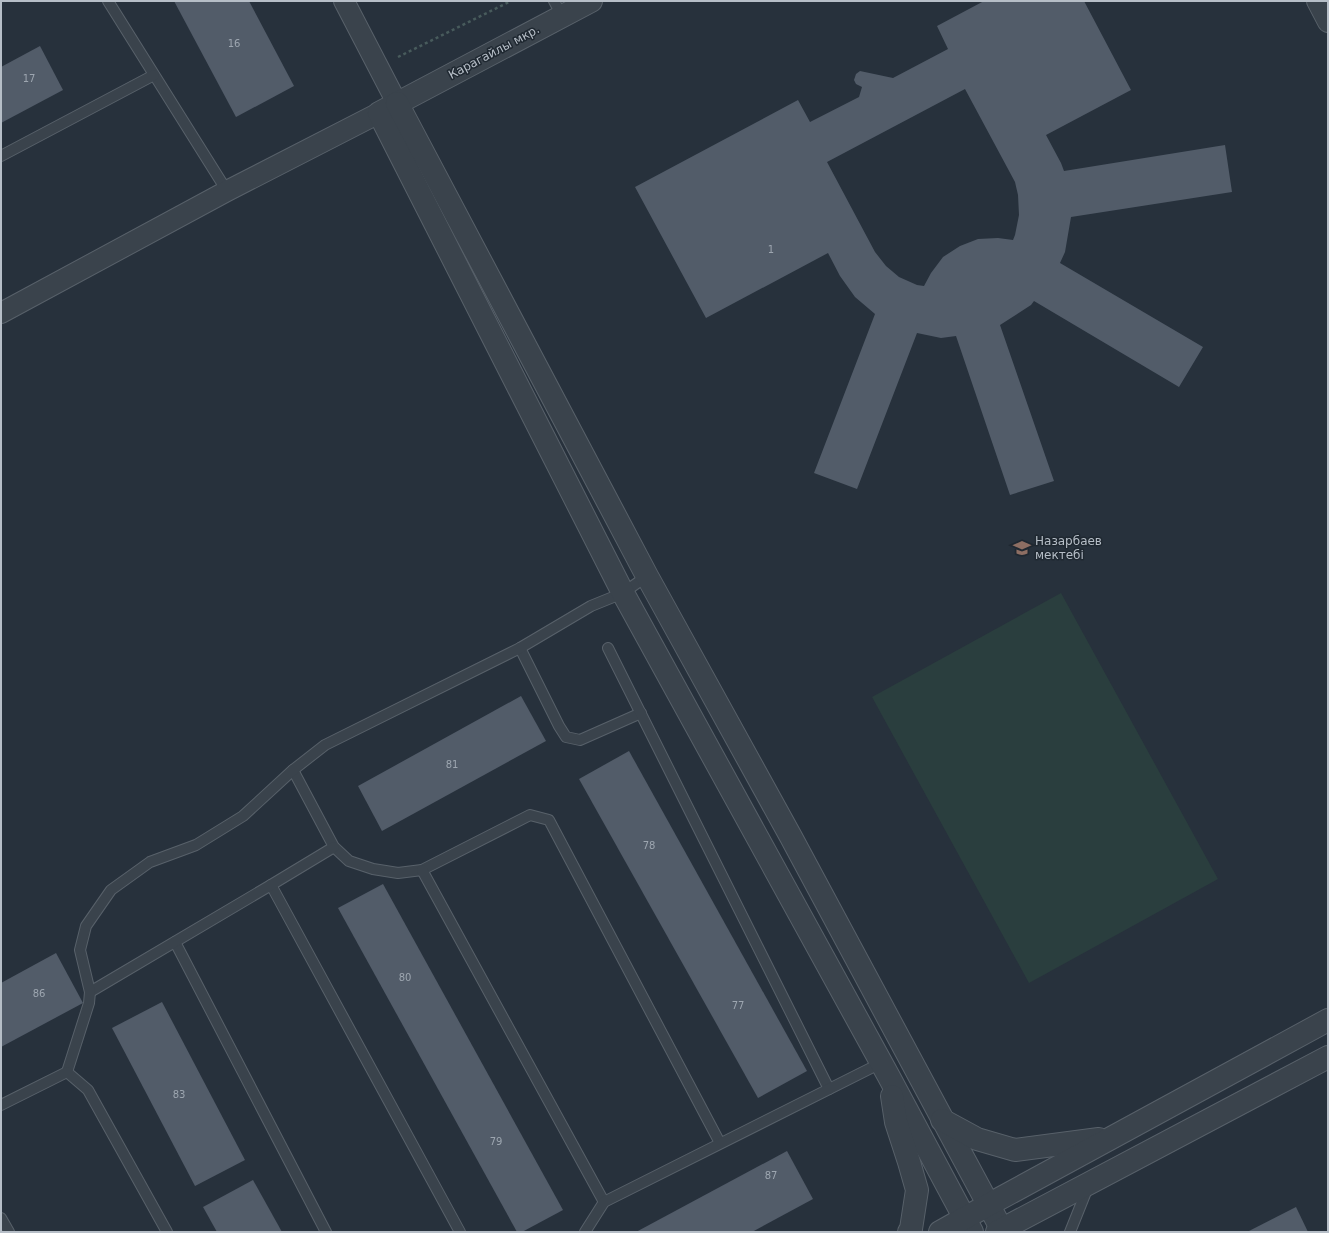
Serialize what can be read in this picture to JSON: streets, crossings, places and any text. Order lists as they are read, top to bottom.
{
  "streets": {
    "street": ["Карагайлы мкр."]
  },
  "places": {
    "school or university": ["Назарбаев мектебі"]
  },
  "house_numbers": [
    "16",
    "17",
    "1",
    "81",
    "78",
    "80",
    "86",
    "77",
    "83",
    "79",
    "87"
  ]
}
